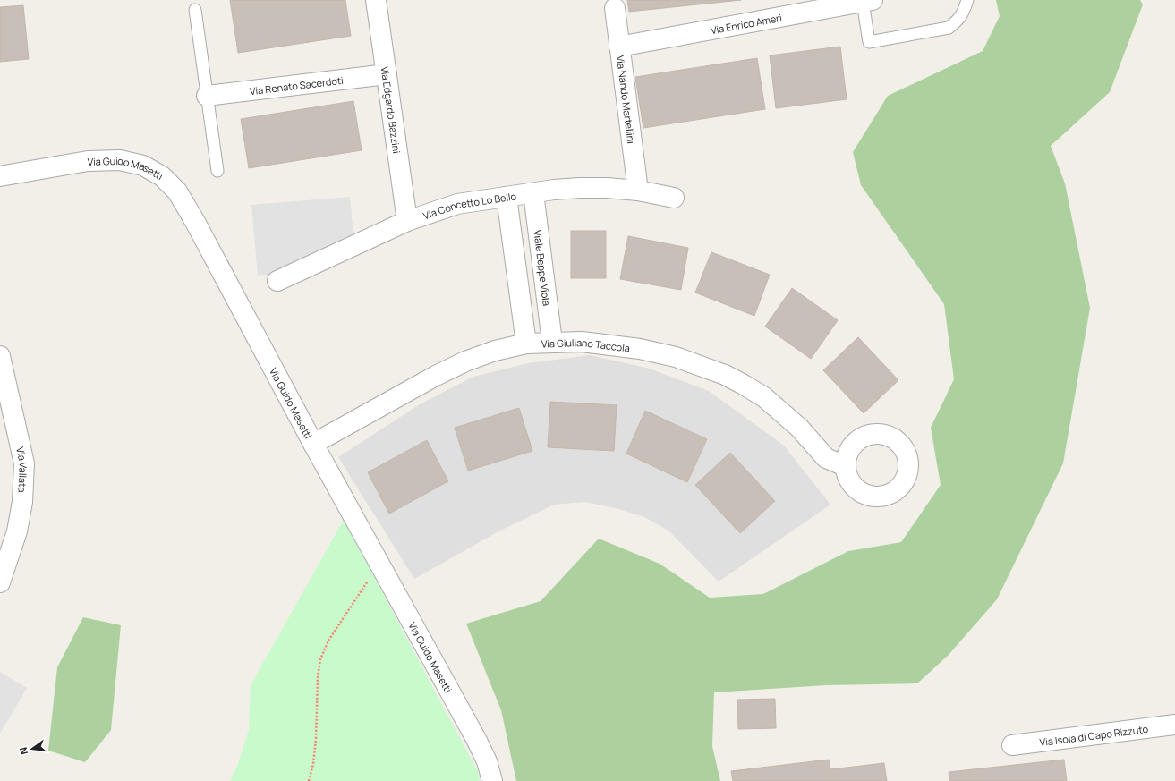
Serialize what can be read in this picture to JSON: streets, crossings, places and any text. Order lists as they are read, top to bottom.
{
  "streets": {
    "street": [
      "Via Enrico Ameri",
      "Via Renato Sacerdoti",
      "Via Nando Martellini",
      "Via Edgardo Bazzini",
      "Via Guido Masetti",
      "Via Concetto Lo Bello",
      "Viale Beppe Viola",
      "Via Giuliano Taccola",
      "Via Vallata",
      "Via Isola di Capo Rizzuto"
    ]
  },
  "crossings": [
    ["Via Enrico Ameri", "Via Nando Martellini"],
    ["Via Renato Sacerdoti", "Via Edgardo Bazzini"],
    ["Via Nando Martellini", "Via Concetto Lo Bello"],
    ["Via Edgardo Bazzini", "Via Concetto Lo Bello"],
    ["Via Guido Masetti", "Via Giuliano Taccola"],
    ["Via Concetto Lo Bello", "Viale Beppe Viola"],
    ["Viale Beppe Viola", "Via Giuliano Taccola"]
  ],
  "north": "left"
}
